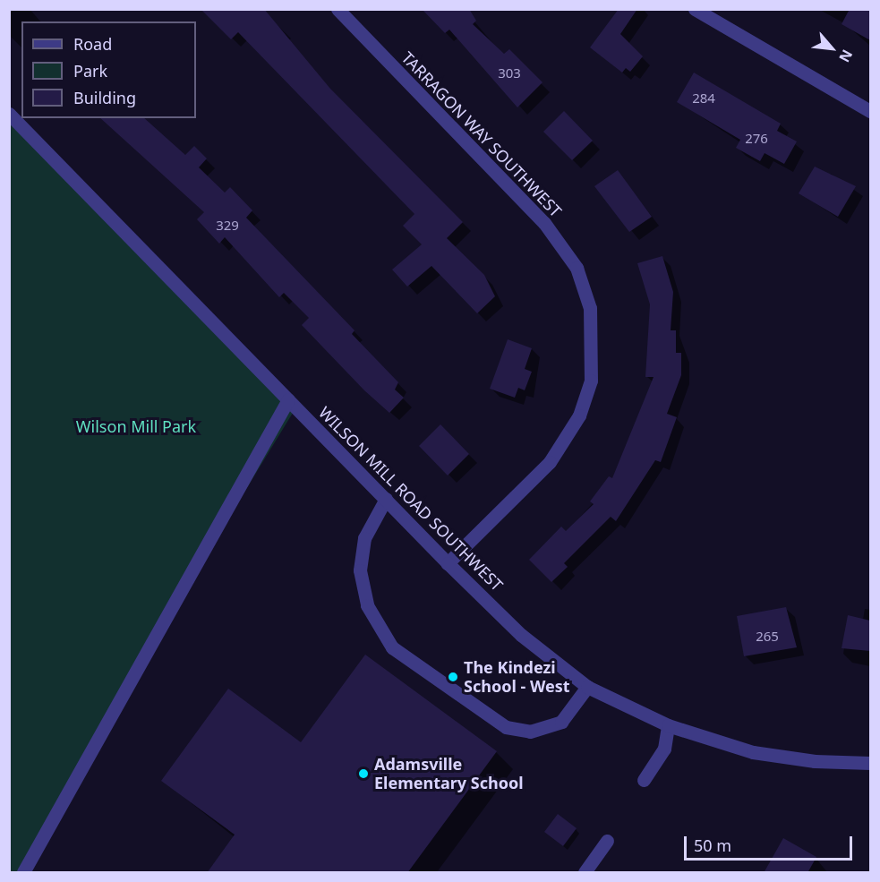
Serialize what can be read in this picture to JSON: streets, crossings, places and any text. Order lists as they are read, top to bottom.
{
  "streets": {
    "street": ["TARRAGON WAY SOUTHWEST", "WILSON MILL ROAD SOUTHWEST"]
  },
  "crossings": [
    ["TARRAGON WAY SOUTHWEST", "WILSON MILL ROAD SOUTHWEST"]
  ],
  "parks": ["Wilson Mill Park"],
  "places": ["The Kindezi School - West", "Adamsville Elementary School"],
  "house_numbers": [
    "303",
    "284",
    "276",
    "329",
    "265"
  ],
  "legend": ["Road", "Park", "Building"],
  "scale_bar": "50 m",
  "north": "bottom right"
}
